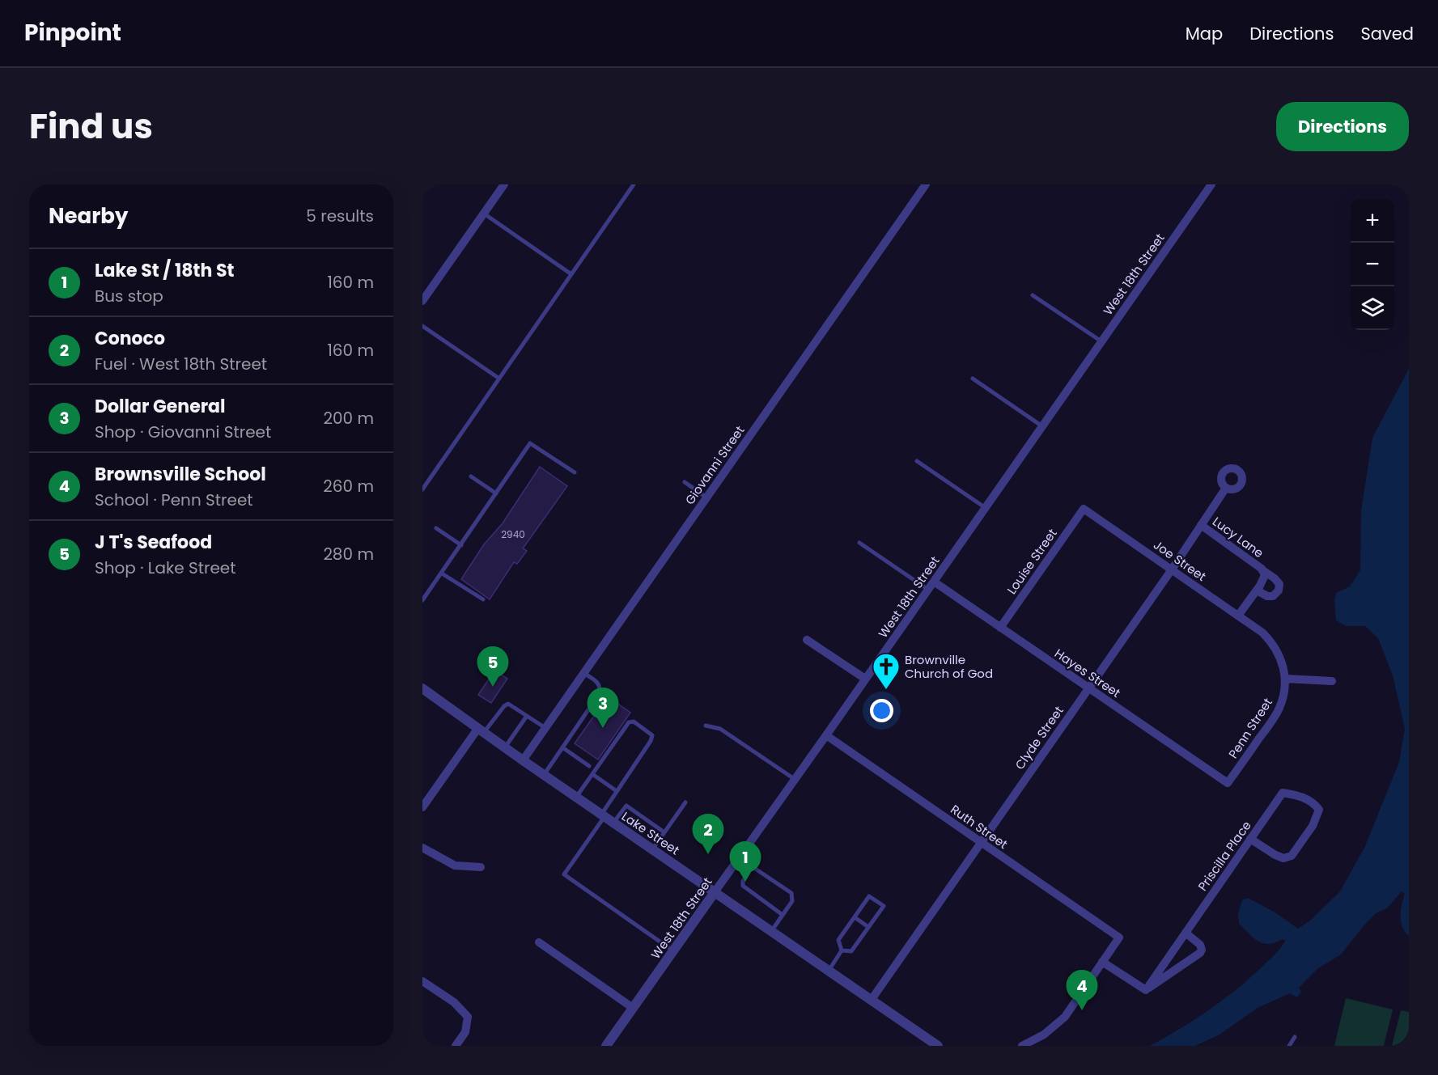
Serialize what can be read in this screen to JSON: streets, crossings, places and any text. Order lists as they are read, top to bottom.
{
  "streets": {
    "street": [
      "West 18th Street",
      "Giovanni Street",
      "Lucy Lane",
      "Joe Street",
      "Louise Street",
      "Hayes Street",
      "Penn Street",
      "Clyde Street",
      "Ruth Street",
      "Lake Street",
      "Priscilla Place"
    ]
  },
  "crossings": [
    ["West 18th Street", "Hayes Street"],
    ["West 18th Street", "Ruth Street"],
    ["West 18th Street", "Lake Street"],
    ["Giovanni Street", "Lake Street"],
    ["Lucy Lane", "Joe Street"],
    ["Lucy Lane", "Clyde Street"],
    ["Joe Street", "Louise Street"],
    ["Joe Street", "Penn Street"],
    ["Joe Street", "Clyde Street"],
    ["Louise Street", "Hayes Street"],
    ["Hayes Street", "Penn Street"],
    ["Hayes Street", "Clyde Street"],
    ["Clyde Street", "Ruth Street"],
    ["Clyde Street", "Lake Street"]
  ],
  "places": {
    "church": ["Brownville Church of God"]
  },
  "house_numbers": ["2940"],
  "page": {
    "header": "Pinpoint",
    "nav": ["Map", "Directions", "Saved"],
    "title": "Find us",
    "buttons": "Directions",
    "heading": ["Nearby", "5 results"],
    "map_buttons": ["+", "−"],
    "list": [
      {
        "mark": "1",
        "name": "Lake St / 18th St",
        "note": "Bus stop",
        "value": "160 m"
      },
      {
        "mark": "2",
        "name": "Conoco",
        "note": "Fuel · West 18th Street",
        "value": "160 m"
      },
      {
        "mark": "3",
        "name": "Dollar General",
        "note": "Shop · Giovanni Street",
        "value": "200 m"
      },
      {
        "mark": "4",
        "name": "Brownsville School",
        "note": "School · Penn Street",
        "value": "260 m"
      },
      {
        "mark": "5",
        "name": "J T's Seafood",
        "note": "Shop · Lake Street",
        "value": "280 m"
      }
    ],
    "pins": [
      "5",
      "3",
      "2",
      "1",
      "4"
    ]
  }
}
